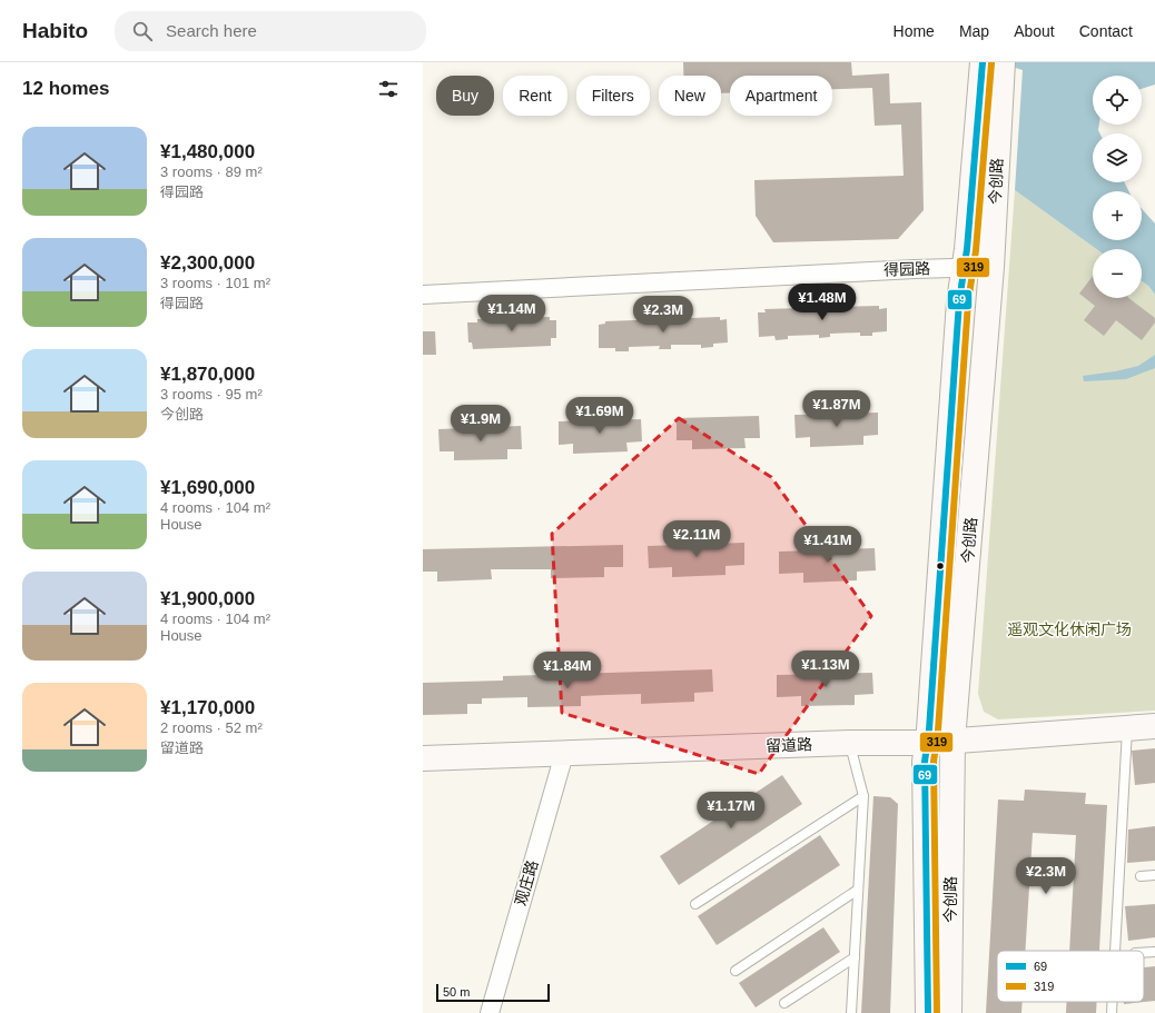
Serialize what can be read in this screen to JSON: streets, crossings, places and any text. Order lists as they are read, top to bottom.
{
  "streets": {
    "main road": ["今创路", "留道路"],
    "street": ["得园路", "观庄路"]
  },
  "crossings": [
    ["今创路", "得园路"],
    ["今创路", "留道路"],
    ["留道路", "观庄路"]
  ],
  "parks": ["遥观文化休闲广场"],
  "lines": ["transit line 69", "transit line 319"],
  "legend": ["69", "319"],
  "scale_bar": "50 m",
  "page": {
    "header": "Habito",
    "search": "Search here",
    "nav": [
      "Home",
      "Map",
      "About",
      "Contact"
    ],
    "heading": "12 homes",
    "map_buttons": ["+", "−"],
    "chip": [
      "Buy",
      "Rent",
      "Filters",
      "New",
      "Apartment"
    ],
    "list": [
      {
        "name": "¥1,480,000",
        "note": "3 rooms · 89 m² · 得园路"
      },
      {
        "name": "¥2,300,000",
        "note": "3 rooms · 101 m² · 得园路"
      },
      {
        "name": "¥1,870,000",
        "note": "3 rooms · 95 m² · 今创路"
      },
      {
        "name": "¥1,690,000",
        "note": "4 rooms · 104 m² · House"
      },
      {
        "name": "¥1,900,000",
        "note": "4 rooms · 104 m² · House"
      },
      {
        "name": "¥1,170,000",
        "note": "2 rooms · 52 m² · 留道路"
      }
    ],
    "price": [
      "¥1.48M",
      "¥1.14M",
      "¥2.3M",
      "¥1.87M",
      "¥1.69M",
      "¥1.9M",
      "¥2.11M",
      "¥1.41M",
      "¥1.13M",
      "¥1.84M",
      "¥1.17M",
      "¥2.3M"
    ],
    "scale": "50 m"
  }
}
